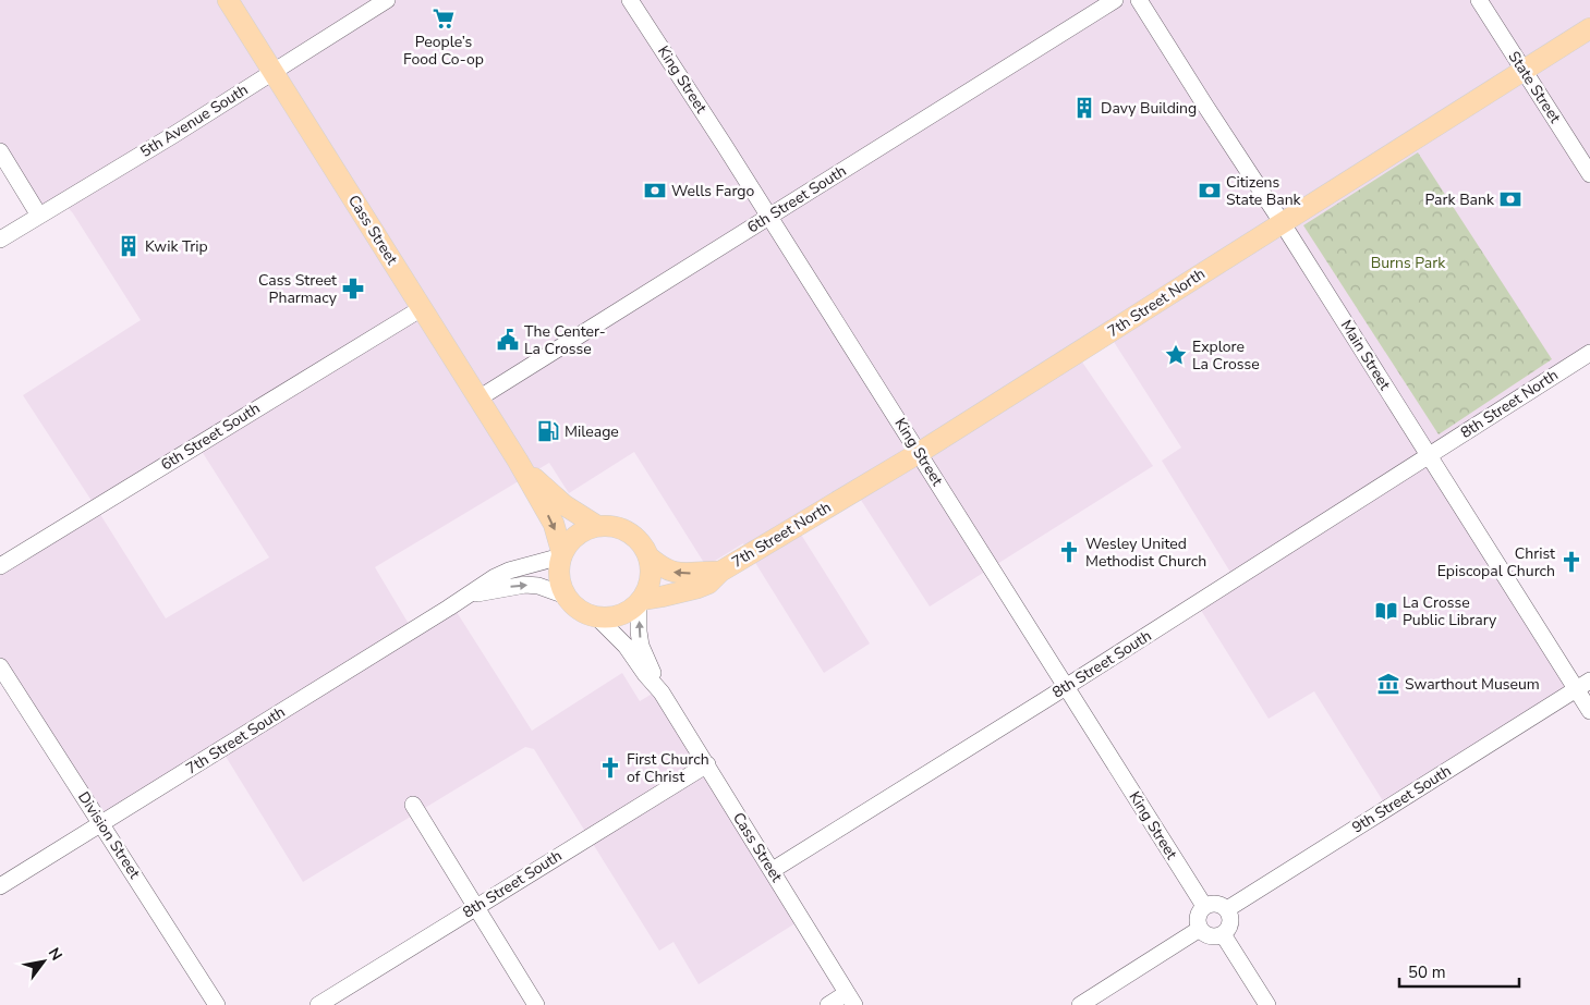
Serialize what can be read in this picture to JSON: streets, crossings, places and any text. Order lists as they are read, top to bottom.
{
  "streets": {
    "main road": ["Cass Street", "7th Street North"],
    "street": [
      "King Street",
      "State Street",
      "5th Avenue South",
      "6th Street South",
      "Main Street",
      "8th Street North",
      "8th Street South",
      "7th Street South",
      "9th Street South",
      "Division Street"
    ]
  },
  "crossings": [
    ["King Street", "6th Street South"],
    ["King Street", "7th Street North"],
    ["King Street", "8th Street South"],
    ["King Street", "9th Street South"],
    ["State Street", "7th Street North"],
    ["5th Avenue South", "Cass Street"],
    ["6th Street South", "Cass Street"],
    ["Cass Street", "7th Street North"],
    ["Cass Street", "8th Street South"],
    ["Cass Street", "7th Street South"],
    ["7th Street North", "Main Street"],
    ["7th Street North", "7th Street South"],
    ["Main Street", "8th Street North"],
    ["Main Street", "8th Street South"],
    ["Main Street", "9th Street South"],
    ["8th Street North", "8th Street South"],
    ["7th Street South", "Division Street"]
  ],
  "parks": ["Burns Park"],
  "places": {
    "supermarket": ["People’s Food Co-op"],
    "building": ["Davy Building", "Kwik Trip"],
    "bank": ["Wells Fargo", "Citizens State Bank", "Park Bank"],
    "pharmacy": ["Cass Street Pharmacy"],
    "public building": ["The Center- La Crosse"],
    "place": ["Explore La Crosse"],
    "fuel station": ["Mileage"],
    "church": ["Wesley United Methodist Church", "Christ Episcopal Church", "First Church of Christ"],
    "library": ["La Crosse Public Library"],
    "museum": ["Swarthout Museum"]
  },
  "scale_bar": "50 m",
  "north": "top right"
}
